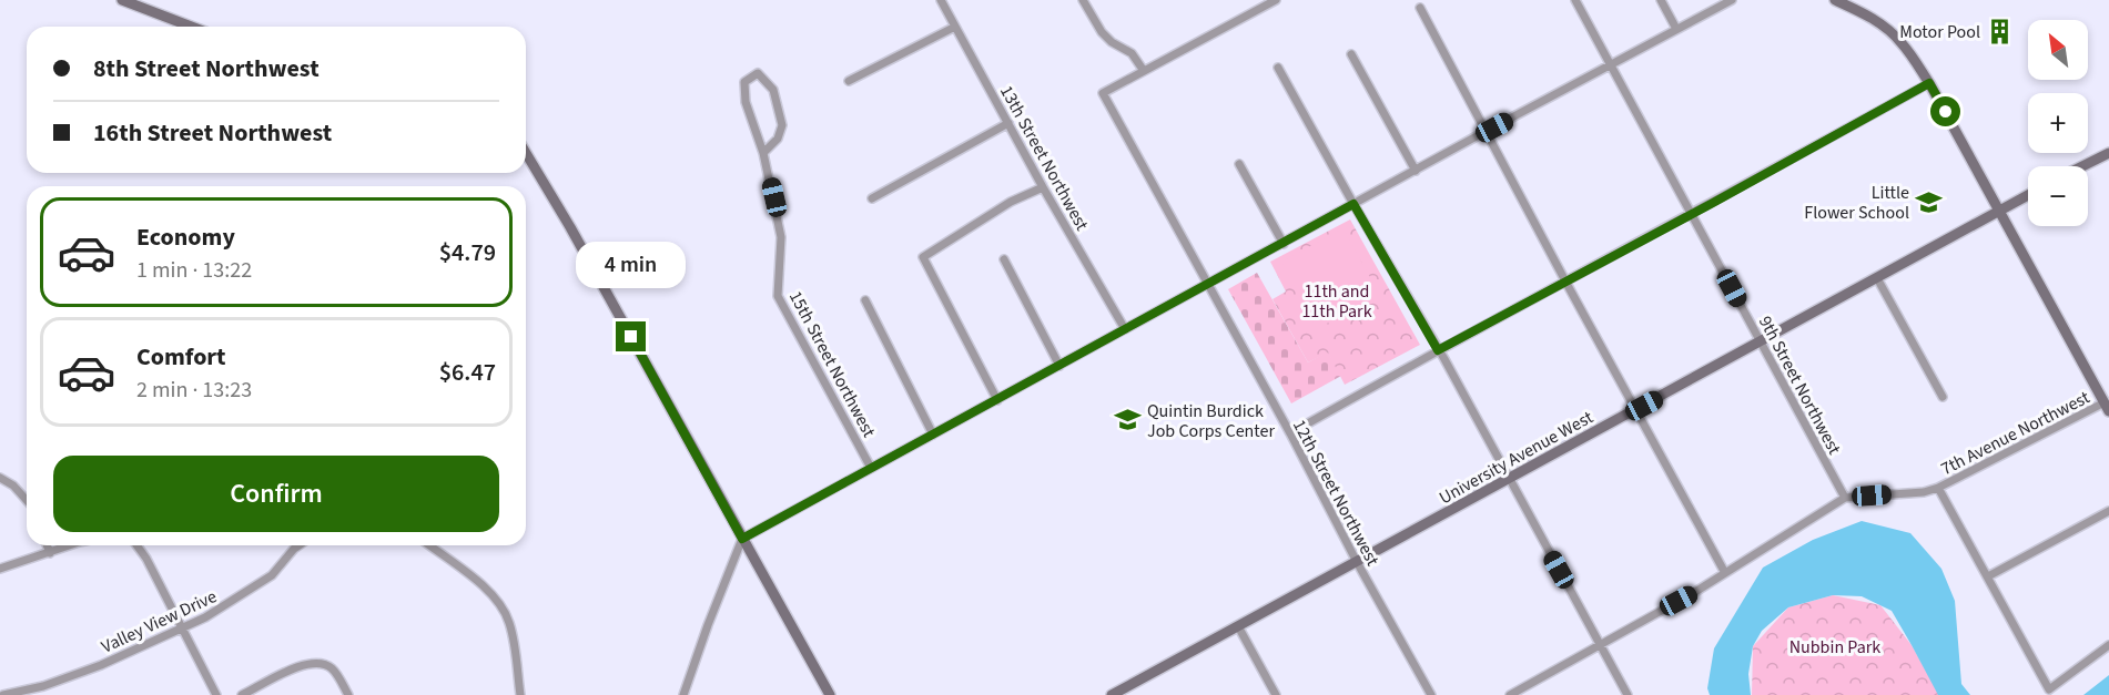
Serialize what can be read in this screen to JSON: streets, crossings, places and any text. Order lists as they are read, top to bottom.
{
  "streets": {
    "street": [
      "13th Street Northwest",
      "15th Street Northwest",
      "9th Street Northwest",
      "7th Avenue Northwest",
      "University Avenue West",
      "12th Street Northwest",
      "Valley View Drive"
    ]
  },
  "crossings": [
    ["9th Street Northwest", "University Avenue West"],
    ["University Avenue West", "12th Street Northwest"]
  ],
  "parks": ["11th and 11th Park", "Nubbin Park"],
  "places": {
    "building": ["Motor Pool"],
    "school or university": ["Little Flower School", "Quintin Burdick Job Corps Center"]
  },
  "north": "top left",
  "page": {
    "map_buttons": ["+", "−"],
    "banner": ["8th Street Northwest", "16th Street Northwest"],
    "list": [
      {
        "name": "Economy",
        "note": "1 min · 13:22",
        "value": "$4.79"
      },
      {
        "name": "Comfort",
        "note": "2 min · 13:23",
        "value": "$6.47"
      }
    ],
    "bubble": "4 min",
    "buttons": "Confirm"
  }
}
